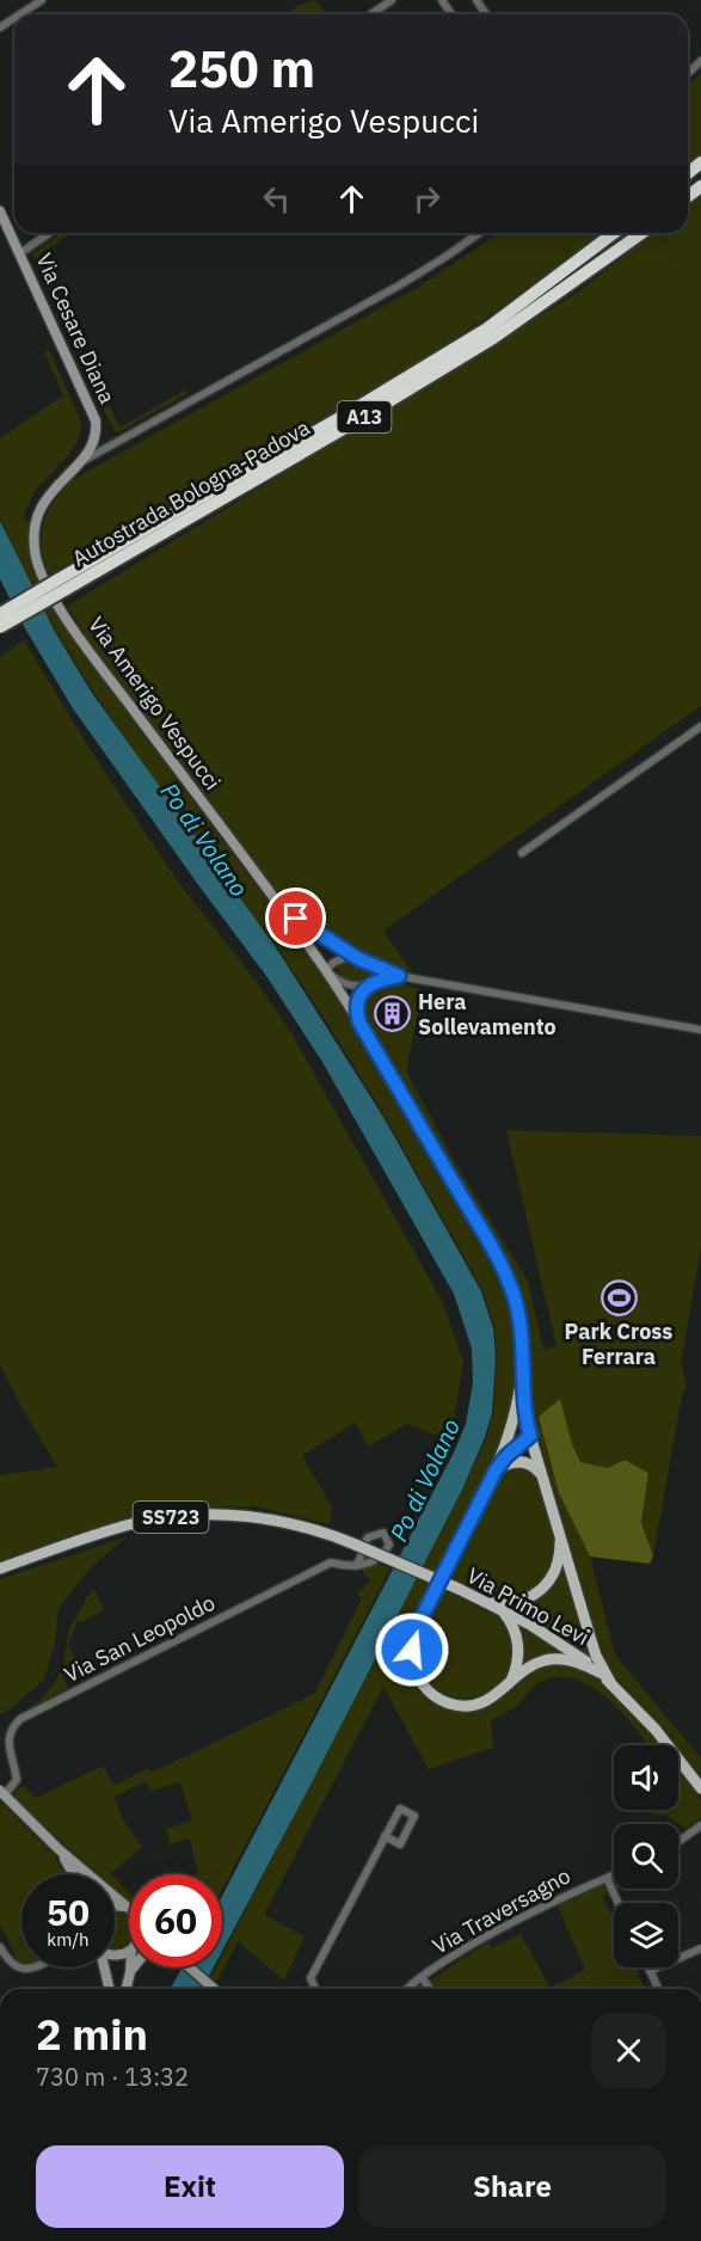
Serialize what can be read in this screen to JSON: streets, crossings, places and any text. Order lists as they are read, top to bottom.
{
  "streets": {
    "highway": ["A13", "Autostrada Bologna-Padova"],
    "main road": [
      "Via Cesare Diana",
      "Via Amerigo Vespucci",
      "SS723",
      "Via Primo Levi"
    ],
    "street": ["Via San Leopoldo", "Via Traversagno"]
  },
  "crossings": [
    ["Via Cesare Diana", "Via Amerigo Vespucci"]
  ],
  "water": ["Po di Volano"],
  "places": {
    "building": ["Hera Sollevamento"],
    "sports": ["Park Cross Ferrara"]
  },
  "page": {
    "turn": ["250 m", "Via Amerigo Vespucci"],
    "speed": "50 km/h",
    "limit": "60",
    "heading": ["2 min", "730 m · 13:32"],
    "buttons": ["Exit", "Share"]
  }
}
